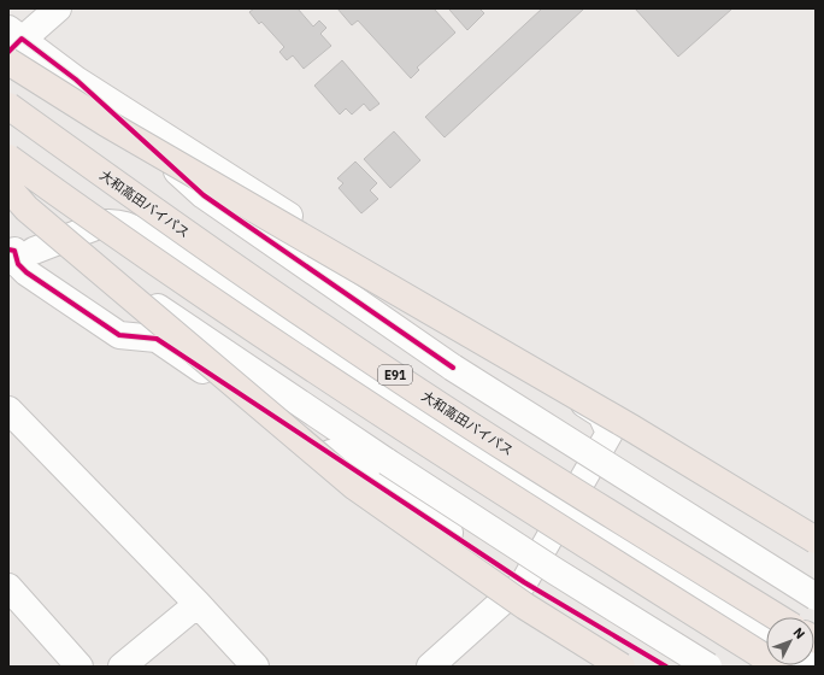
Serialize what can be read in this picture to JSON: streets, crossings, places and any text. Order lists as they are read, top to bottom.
{
  "streets": {
    "highway": ["大和高田バイパス", "E91"]
  },
  "north": "top right"
}
